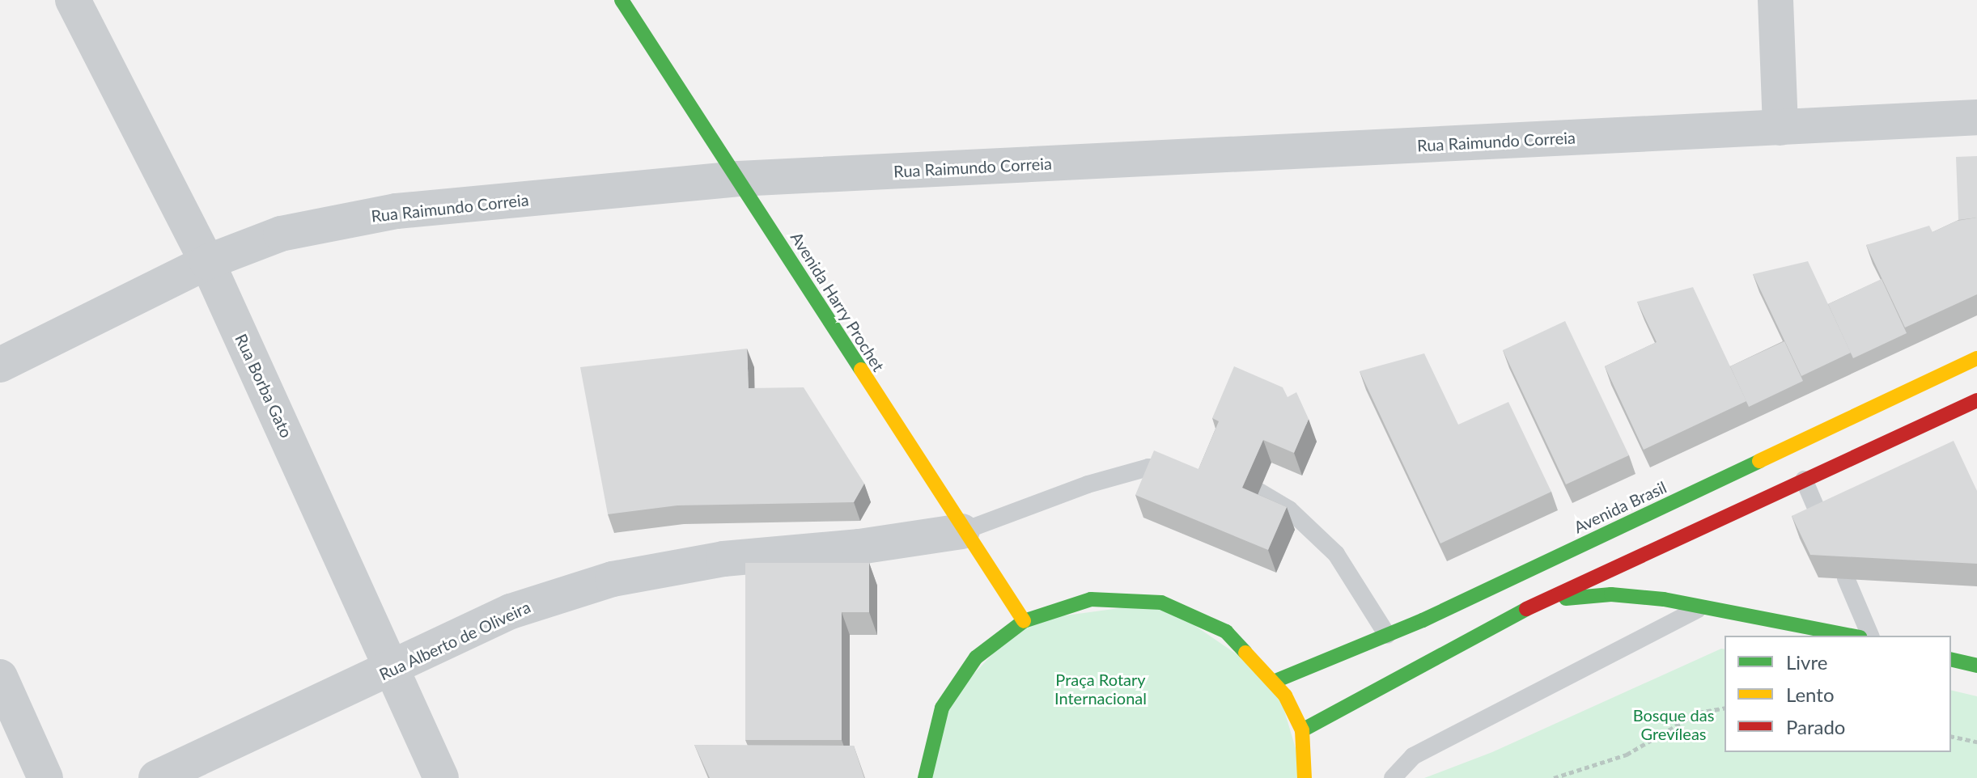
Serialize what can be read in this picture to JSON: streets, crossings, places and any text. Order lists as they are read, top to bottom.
{
  "streets": {
    "main road": ["Avenida Harry Prochet", "Avenida Brasil"],
    "street": ["Rua Raimundo Correia", "Rua Borba Gato", "Rua Alberto de Oliveira"]
  },
  "crossings": [
    ["Rua Raimundo Correia", "Avenida Harry Prochet"],
    ["Rua Raimundo Correia", "Rua Borba Gato"],
    ["Avenida Harry Prochet", "Rua Alberto de Oliveira"],
    ["Rua Borba Gato", "Rua Alberto de Oliveira"]
  ],
  "parks": ["Praça Rotary Internacional", "Bosque das Grevíleas"],
  "legend": ["Livre", "Lento", "Parado"]
}
